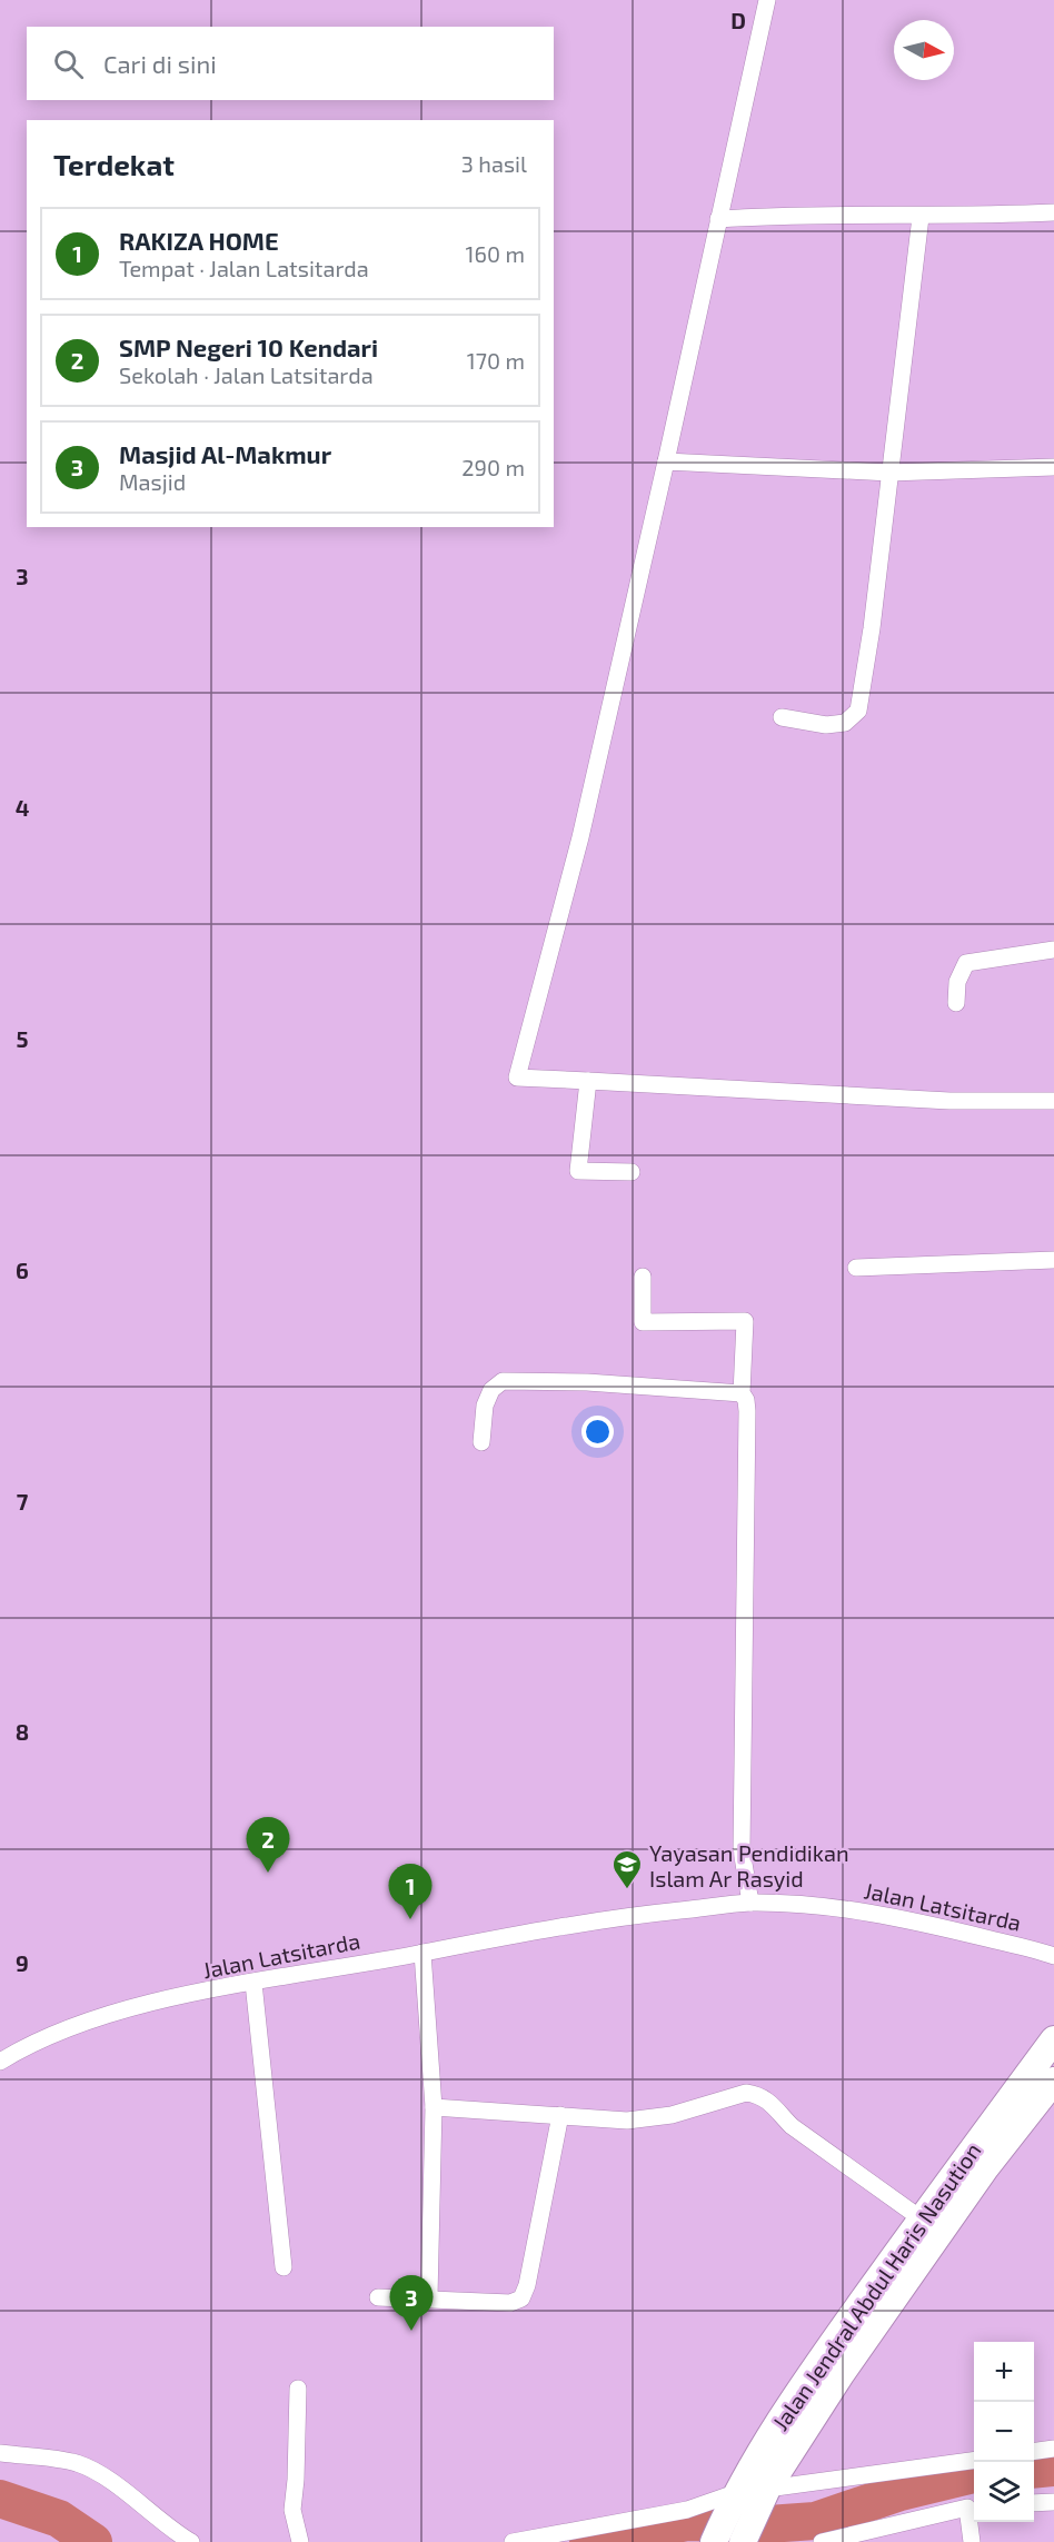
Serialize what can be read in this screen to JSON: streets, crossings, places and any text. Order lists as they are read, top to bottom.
{
  "streets": {
    "highway": ["Jalan Jendral Abdul Haris Nasution"],
    "street": ["Jalan Latsitarda"]
  },
  "places": {
    "school or university": ["Yayasan Pendidikan Islam Ar Rasyid"]
  },
  "north": "right",
  "page": {
    "search": "Cari di sini",
    "heading": ["Terdekat", "3 hasil"],
    "list": [
      {
        "mark": "1",
        "name": "RAKIZA HOME",
        "note": "Tempat · Jalan Latsitarda",
        "value": "160 m"
      },
      {
        "mark": "2",
        "name": "SMP Negeri 10 Kendari",
        "note": "Sekolah · Jalan Latsitarda",
        "value": "170 m"
      },
      {
        "mark": "3",
        "name": "Masjid Al-Makmur",
        "note": "Masjid",
        "value": "290 m"
      }
    ],
    "pins": ["2", "1", "3"],
    "map_buttons": ["+", "−"]
  },
  "grid": {
    "columns": ["D"],
    "rows": [
      "3",
      "4",
      "5",
      "6",
      "7",
      "8",
      "9"
    ]
  }
}
